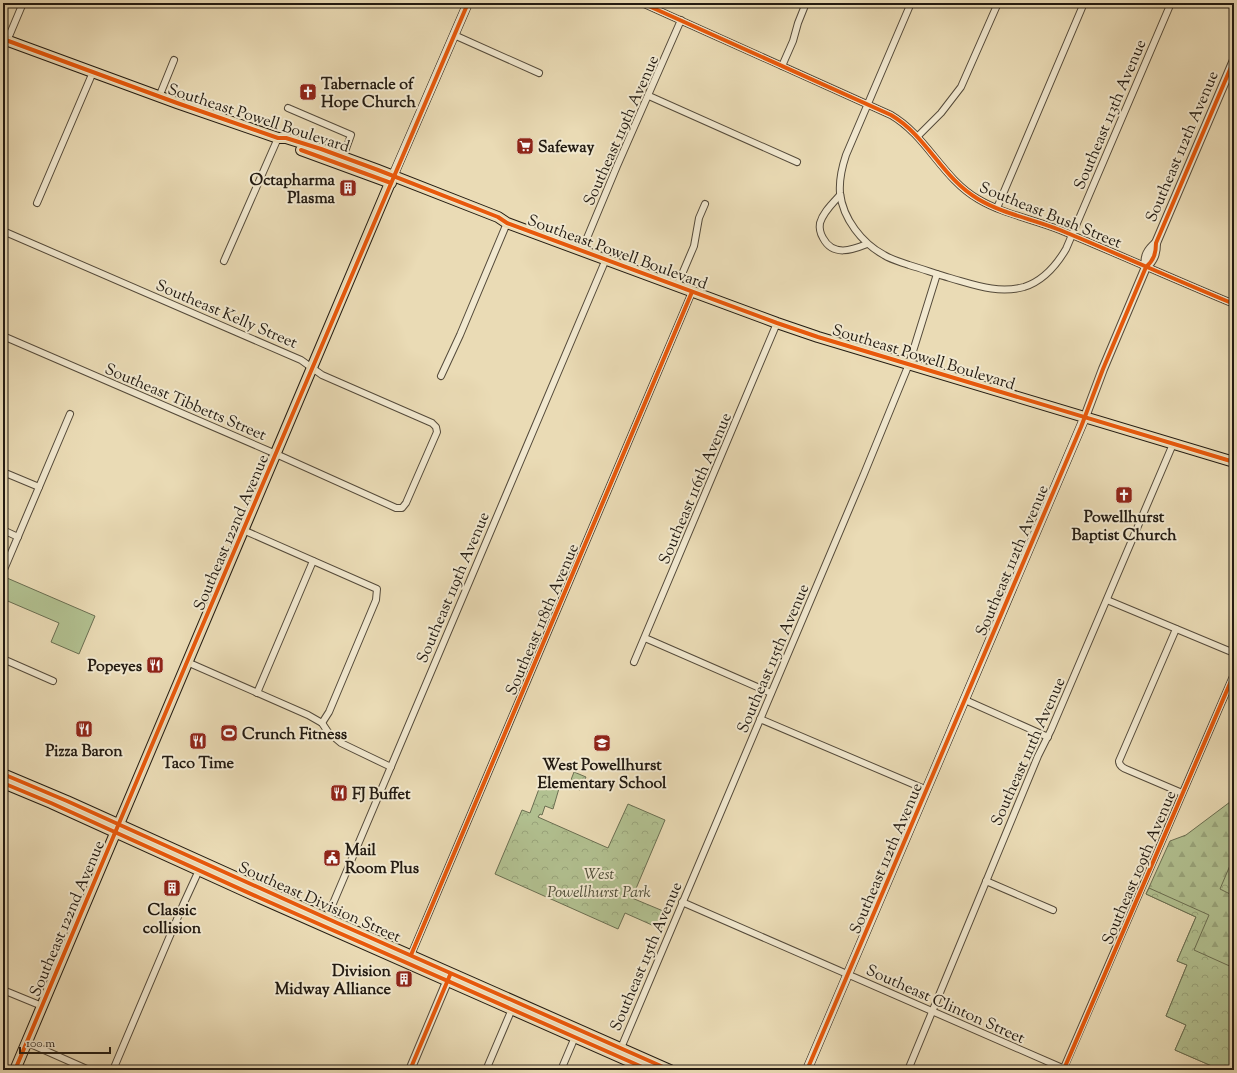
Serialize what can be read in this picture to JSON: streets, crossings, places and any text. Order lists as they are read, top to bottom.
{
  "streets": {
    "main road": [
      "Southeast Powell Boulevard",
      "Southeast 112th Avenue",
      "Southeast 122nd Avenue",
      "Southeast Division Street"
    ],
    "street": [
      "Southeast 113th Avenue",
      "Southeast 119th Avenue",
      "Southeast Bush Street",
      "Southeast Kelly Street",
      "Southeast Tibbetts Street",
      "Southeast 116th Avenue",
      "Southeast 118th Avenue",
      "Southeast 115th Avenue",
      "Southeast 111th Avenue",
      "Southeast 109th Avenue",
      "Southeast Clinton Street"
    ]
  },
  "crossings": [
    ["Southeast 113th Avenue", "Southeast Bush Street"],
    ["Southeast 113th Avenue", "Southeast 115th Avenue"],
    ["Southeast Powell Boulevard", "Southeast 119th Avenue"],
    ["Southeast Powell Boulevard", "Southeast 112th Avenue"],
    ["Southeast Powell Boulevard", "Southeast 116th Avenue"],
    ["Southeast Powell Boulevard", "Southeast 122nd Avenue"],
    ["Southeast Powell Boulevard", "Southeast 118th Avenue"],
    ["Southeast Powell Boulevard", "Southeast 115th Avenue"],
    ["Southeast Powell Boulevard", "Southeast 111th Avenue"],
    ["Southeast 119th Avenue", "Southeast Bush Street"],
    ["Southeast 119th Avenue", "Southeast Division Street"],
    ["Southeast 112th Avenue", "Southeast Bush Street"],
    ["Southeast 112th Avenue", "Southeast Clinton Street"],
    ["Southeast Kelly Street", "Southeast Tibbetts Street"],
    ["Southeast Kelly Street", "Southeast 122nd Avenue"],
    ["Southeast Tibbetts Street", "Southeast 122nd Avenue"],
    ["Southeast 122nd Avenue", "Southeast Division Street"],
    ["Southeast 118th Avenue", "Southeast Division Street"],
    ["Southeast 115th Avenue", "Southeast Division Street"],
    ["Southeast 115th Avenue", "Southeast Clinton Street"],
    ["Southeast 111th Avenue", "Southeast Clinton Street"],
    ["Southeast 109th Avenue", "Southeast Clinton Street"]
  ],
  "parks": ["West Powellhurst Park"],
  "places": {
    "church": ["Tabernacle of Hope Church", "Powellhurst Baptist Church"],
    "supermarket": ["Safeway"],
    "building": ["Octapharma Plasma", "Classic collision", "Division Midway Alliance"],
    "restaurant": [
      "Popeyes",
      "Pizza Baron",
      "Taco Time",
      "FJ Buffet"
    ],
    "sports": ["Crunch Fitness"],
    "school or university": ["West Powellhurst Elementary School"],
    "public building": ["Mail Room Plus"]
  },
  "scale_bar": "100 m"
}
